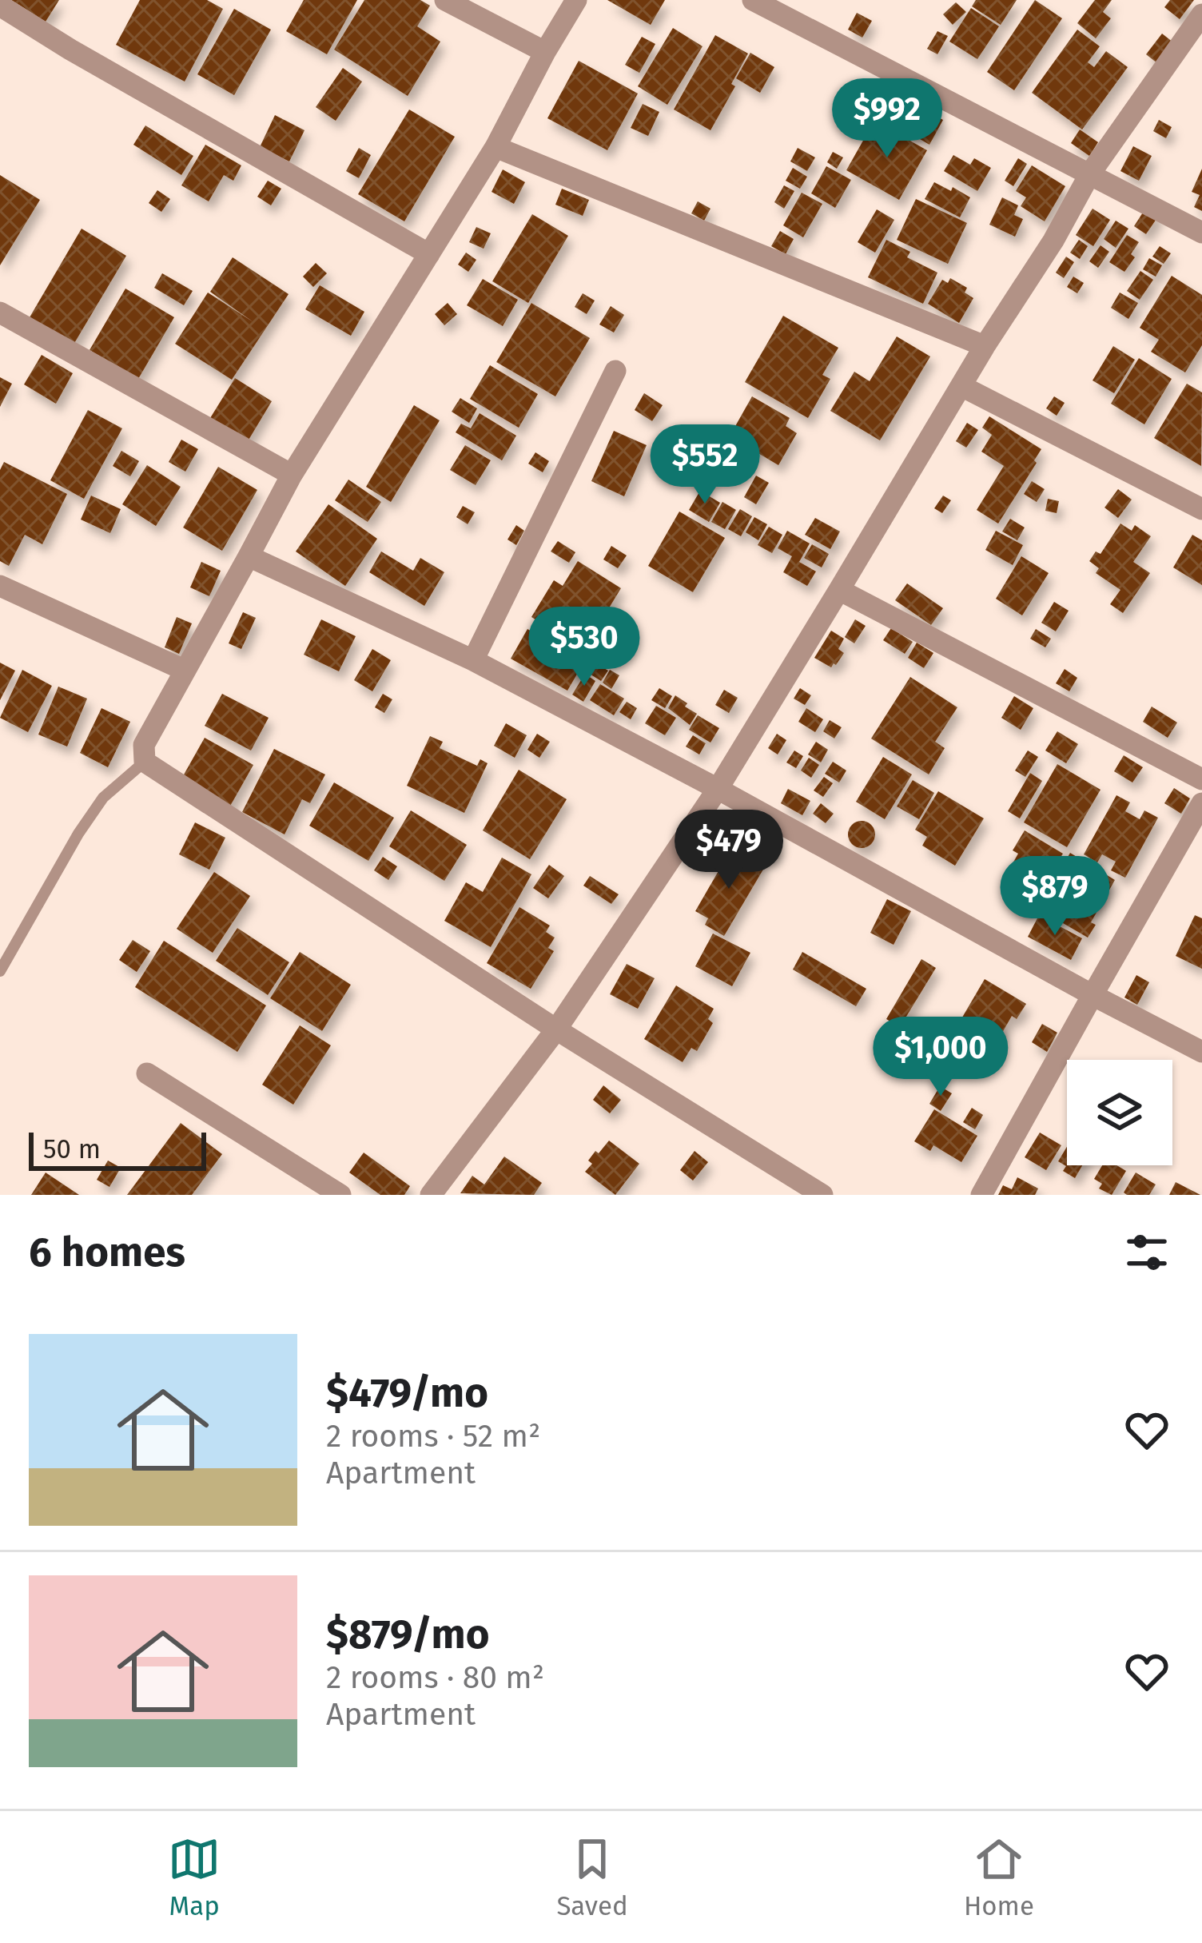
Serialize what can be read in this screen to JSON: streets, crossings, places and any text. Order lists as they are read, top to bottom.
{
  "scale_bar": "50 m",
  "page": {
    "price": [
      "$992",
      "$552",
      "$530",
      "$479",
      "$879",
      "$1,000"
    ],
    "scale": "50 m",
    "heading": "6 homes",
    "list": [
      {
        "name": "$479/mo",
        "note": "2 rooms · 52 m² · Apartment"
      },
      {
        "name": "$879/mo",
        "note": "2 rooms · 80 m² · Apartment"
      }
    ],
    "tabs": ["Map", "Saved", "Home"]
  }
}
